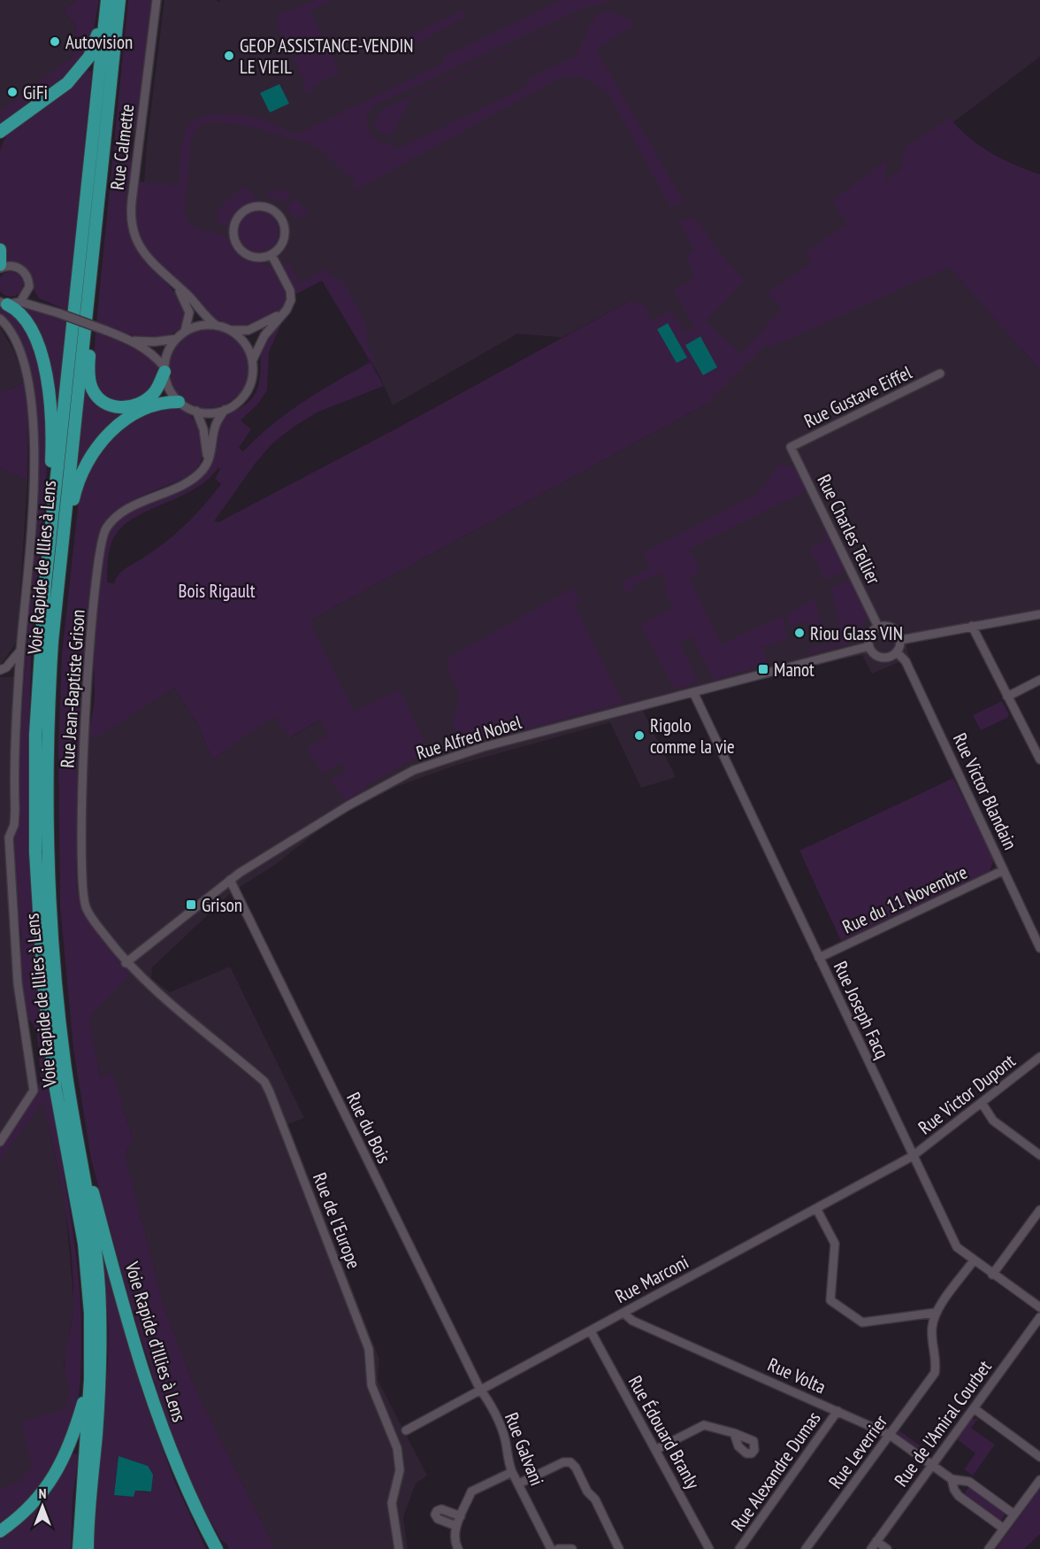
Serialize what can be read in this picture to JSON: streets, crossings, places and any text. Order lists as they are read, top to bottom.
{
  "streets": {
    "highway": ["Voie Rapide de Illies à Lens", "Voie Rapide d’Illies à Lens"],
    "street": [
      "Rue Calmette",
      "Rue Gustave Eiffel",
      "Rue Charles Tellier",
      "Rue Jean-Baptiste Grison",
      "Rue Alfred Nobel",
      "Rue Victor Blandain",
      "Rue du 11 Novembre",
      "Rue Joseph Facq",
      "Rue Victor Dupont",
      "Rue du Bois",
      "Rue de l'Europe",
      "Rue Marconi",
      "Rue Volta",
      "Rue de l'Amiral Courbet",
      "Rue Édouard Branly",
      "Rue Galvani",
      "Rue Leverrier",
      "Rue Alexandre Dumas"
    ]
  },
  "crossings": [
    ["Rue Gustave Eiffel", "Rue Charles Tellier"],
    ["Rue Charles Tellier", "Rue Alfred Nobel"],
    ["Rue Charles Tellier", "Rue Victor Blandain"],
    ["Voie Rapide de Illies à Lens", "Voie Rapide d’Illies à Lens"],
    ["Rue Jean-Baptiste Grison", "Rue Alfred Nobel"],
    ["Rue Jean-Baptiste Grison", "Rue de l'Europe"],
    ["Rue Alfred Nobel", "Rue Victor Blandain"],
    ["Rue Alfred Nobel", "Rue Joseph Facq"],
    ["Rue Alfred Nobel", "Rue du Bois"],
    ["Rue Alfred Nobel", "Rue de l'Europe"],
    ["Rue Victor Blandain", "Rue du 11 Novembre"],
    ["Rue du 11 Novembre", "Rue Joseph Facq"],
    ["Rue Joseph Facq", "Rue Victor Dupont"],
    ["Rue Joseph Facq", "Rue Marconi"],
    ["Rue Victor Dupont", "Rue Marconi"],
    ["Rue du Bois", "Rue Marconi"],
    ["Rue du Bois", "Rue Galvani"],
    ["Rue Marconi", "Rue Volta"],
    ["Rue Marconi", "Rue Édouard Branly"],
    ["Rue Marconi", "Rue Galvani"],
    ["Rue Volta", "Rue de l'Amiral Courbet"],
    ["Rue Volta", "Rue Leverrier"],
    ["Rue Volta", "Rue Alexandre Dumas"]
  ],
  "parks": ["Bois Rigault"],
  "places": {
    "other": [
      "Autovision",
      "GEOP ASSISTANCE-VENDIN LE VIEIL",
      "GiFi",
      "Riou Glass VIN",
      "Rigolo comme la vie"
    ],
    "transit": ["Manot", "Grison"]
  },
  "north": "top"
}
